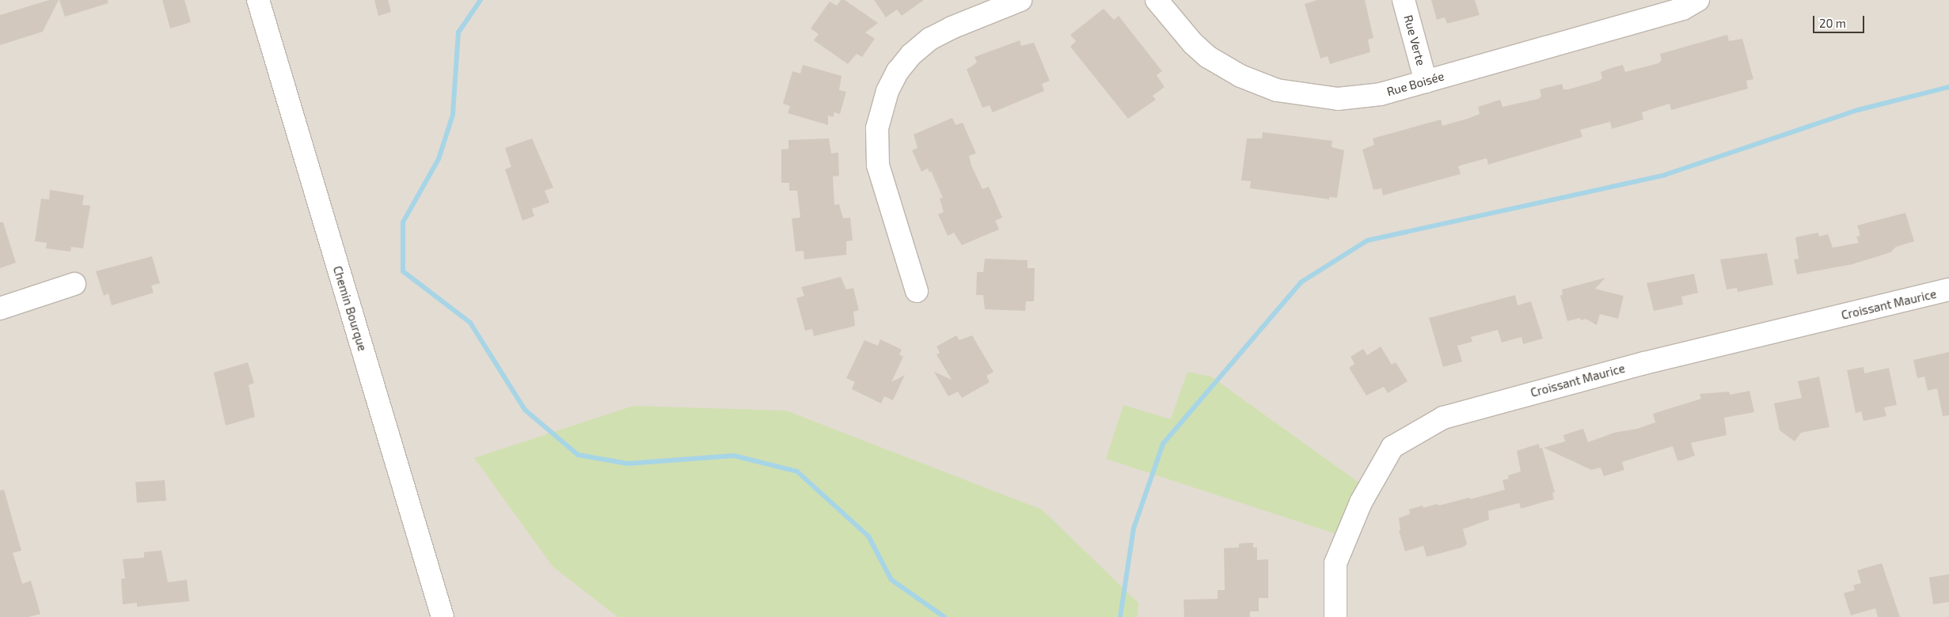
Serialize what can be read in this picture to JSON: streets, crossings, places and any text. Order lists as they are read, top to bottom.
{
  "streets": {
    "street": [
      "Rue Verte",
      "Rue Boisée",
      "Croissant Maurice",
      "Chemin Bourque"
    ]
  },
  "crossings": [
    ["Rue Verte", "Rue Boisée"]
  ],
  "scale_bar": "20 m"
}
